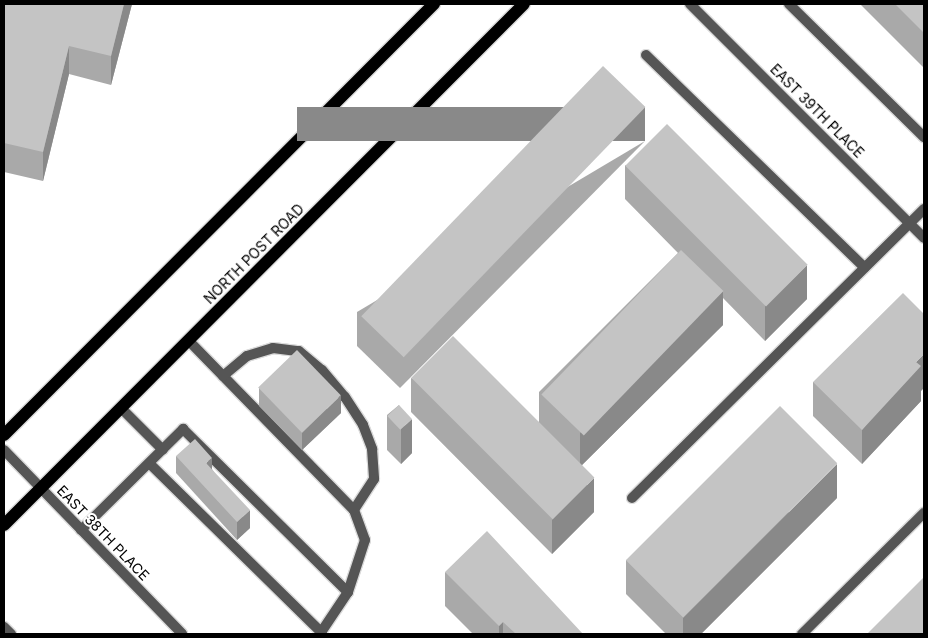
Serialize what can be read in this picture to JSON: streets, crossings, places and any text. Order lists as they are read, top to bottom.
{
  "streets": {
    "main road": ["NORTH POST ROAD"],
    "street": ["EAST 39TH PLACE", "EAST 38TH PLACE"]
  },
  "crossings": [
    ["NORTH POST ROAD", "EAST 38TH PLACE"]
  ]
}
